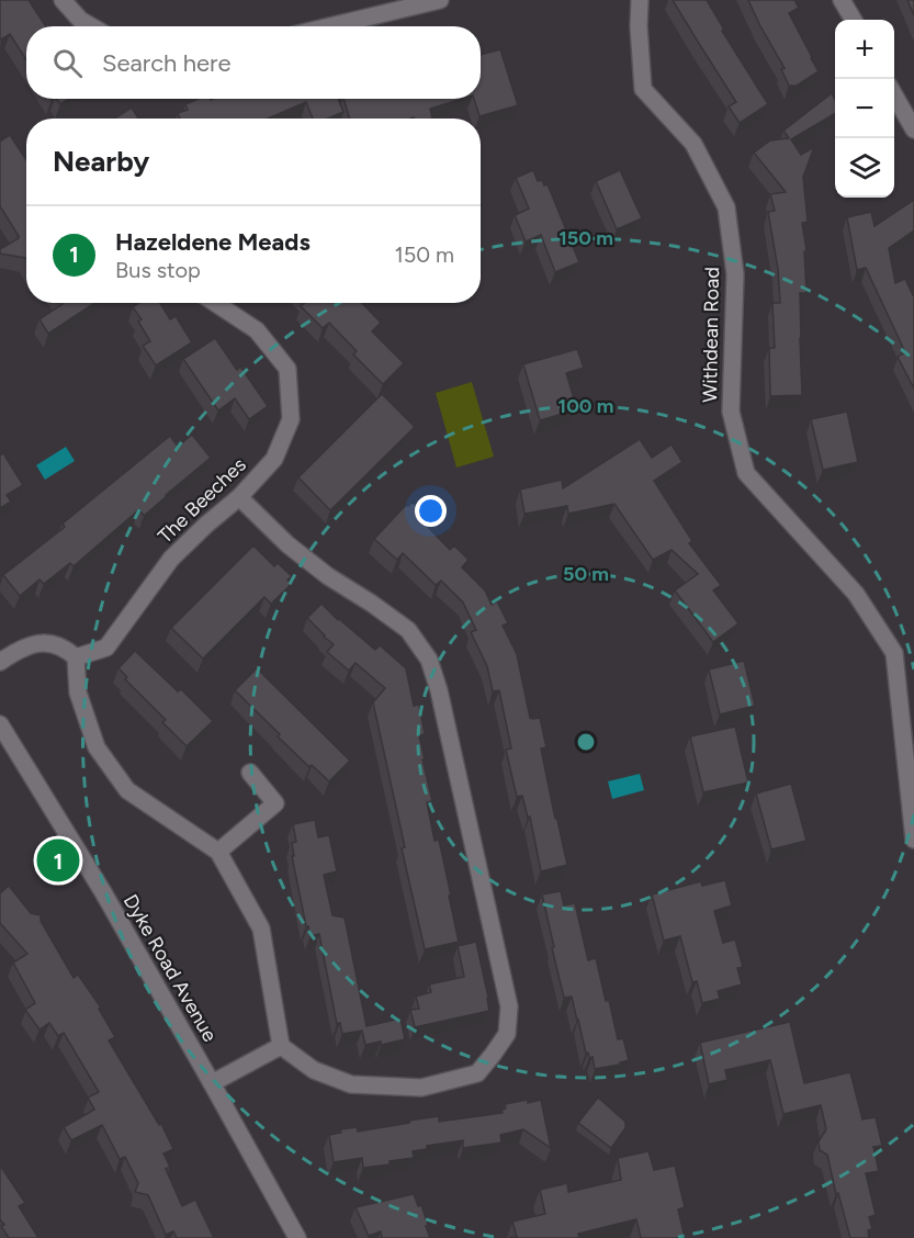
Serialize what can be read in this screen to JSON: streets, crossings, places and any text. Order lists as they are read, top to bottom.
{
  "streets": {
    "street": ["Withdean Road", "The Beeches", "Dyke Road Avenue"]
  },
  "page": {
    "map_buttons": ["+", "−"],
    "search": "Search here",
    "heading": "Nearby",
    "list": [
      {
        "mark": "1",
        "name": "Hazeldene Meads",
        "note": "Bus stop",
        "value": "150 m"
      }
    ],
    "pins": "1"
  },
  "rings": ["150 m", "100 m", "50 m"]
}
